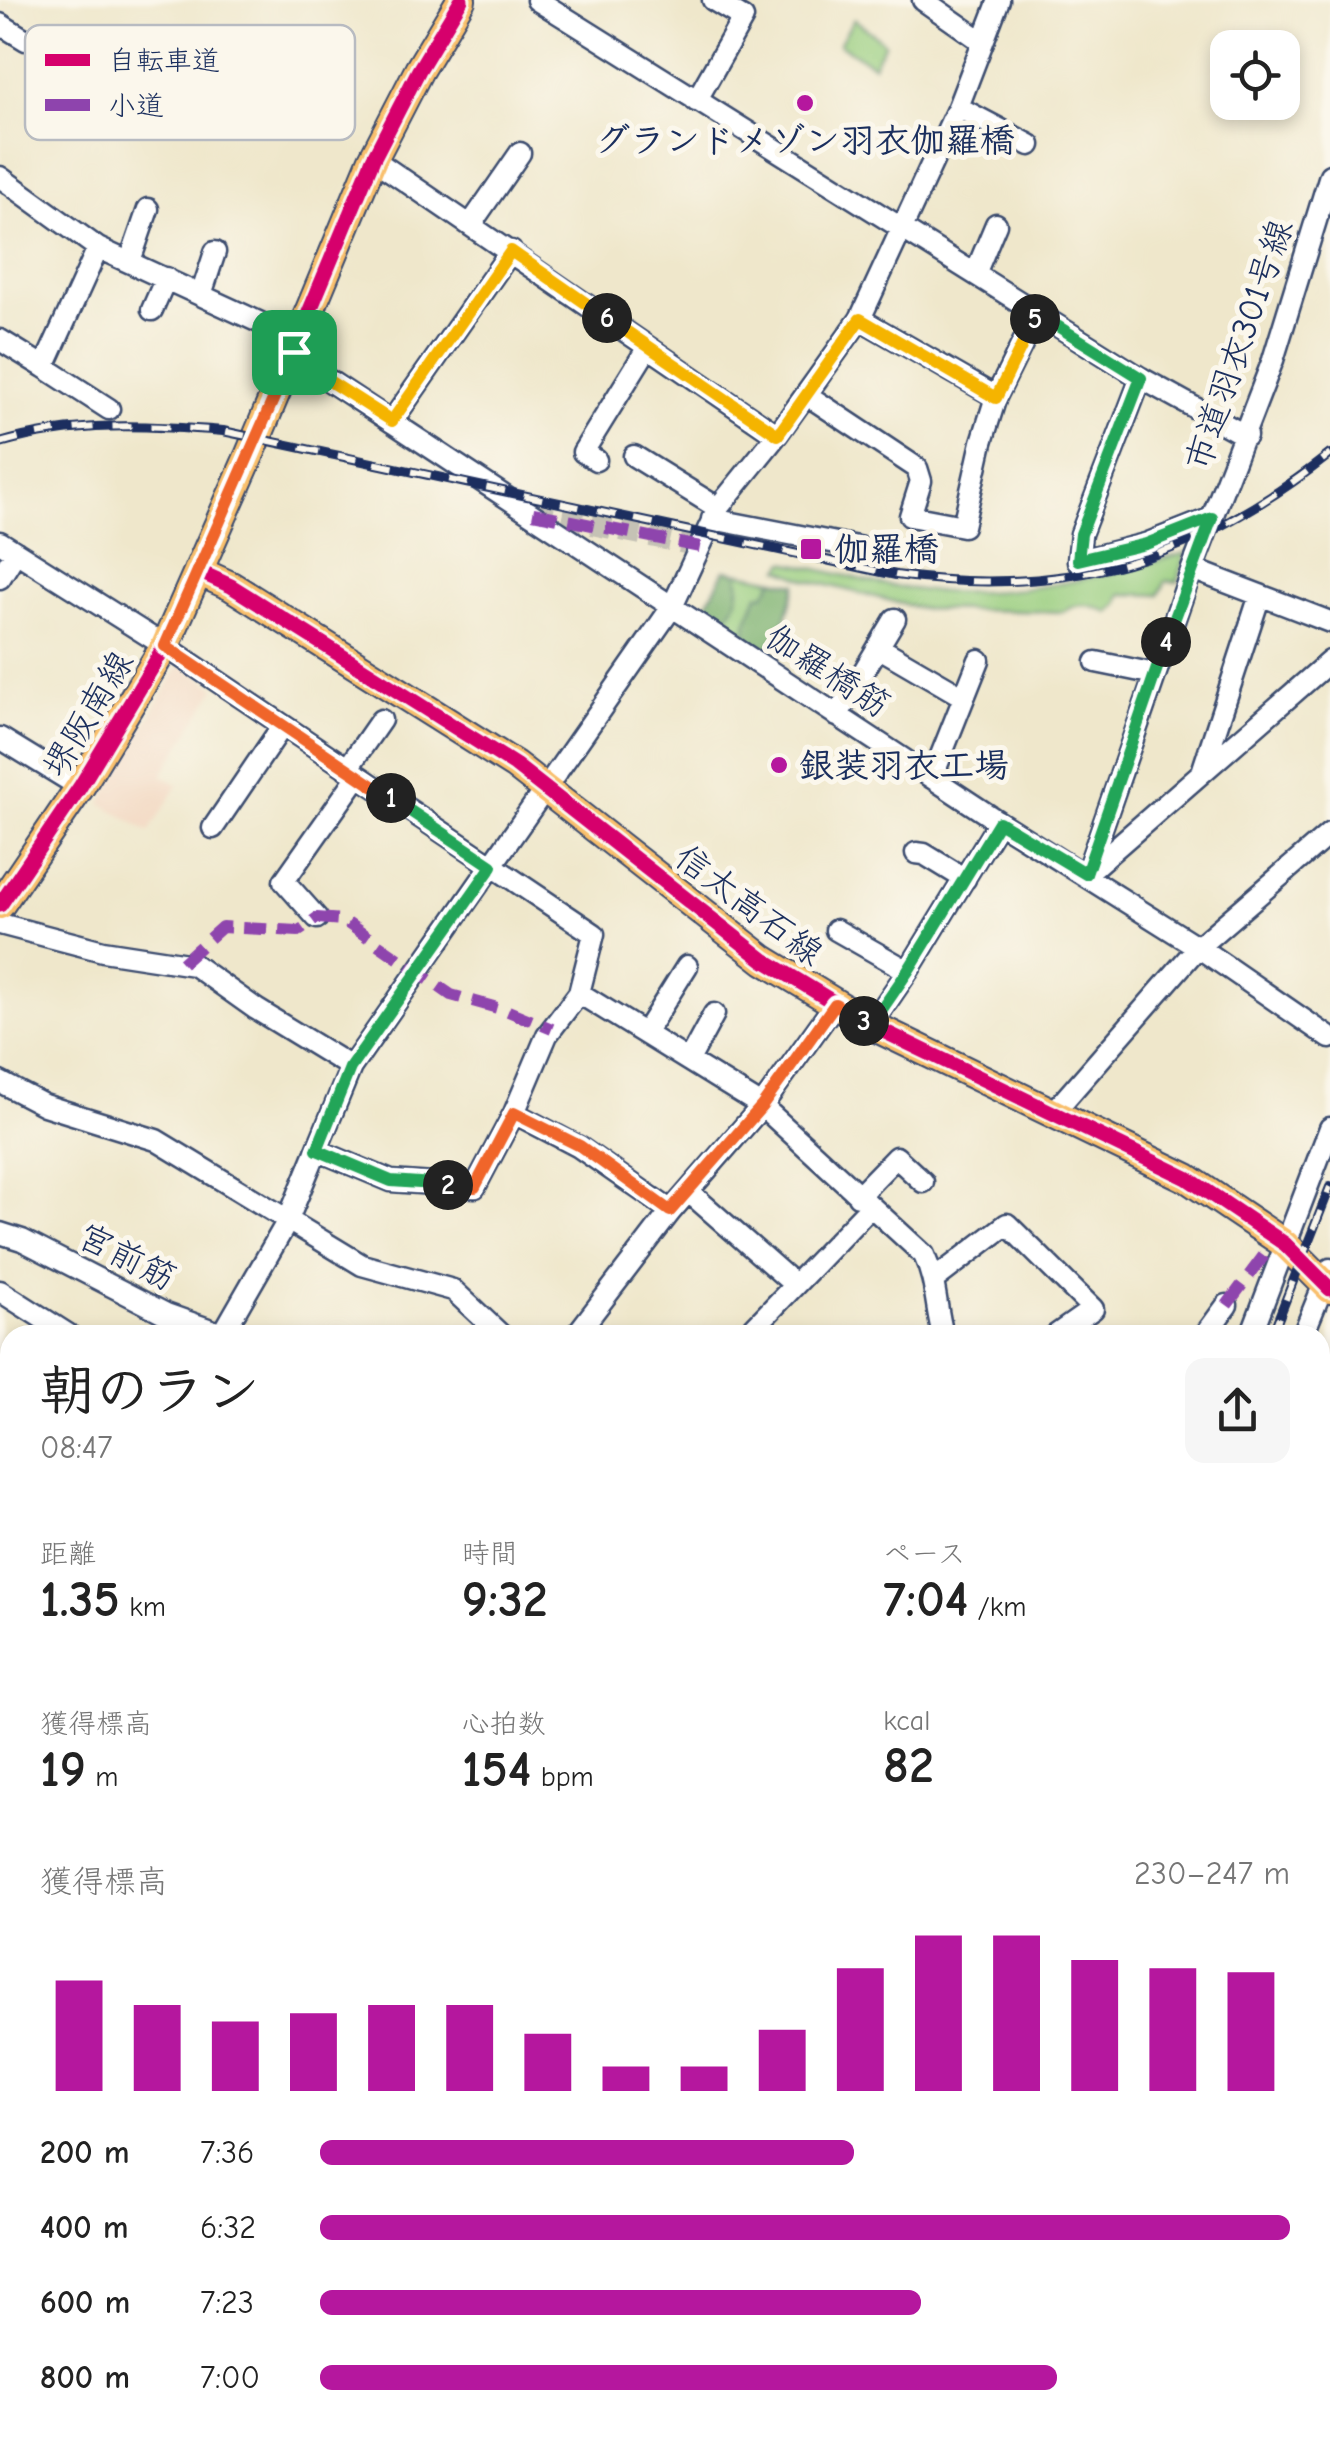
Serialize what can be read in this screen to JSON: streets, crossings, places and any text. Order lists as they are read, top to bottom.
{
  "streets": {
    "main road": ["堺阪南線", "信太高石線"],
    "street": ["市道羽衣301号線", "伽羅橋筋", "宮前筋"]
  },
  "crossings": [
    ["市道羽衣301号線", "伽羅橋筋"],
    ["伽羅橋筋", "堺阪南線"],
    ["堺阪南線", "信太高石線"]
  ],
  "places": {
    "other": ["グランドメゾン羽衣伽羅橋", "銀装羽衣工場"],
    "transit": ["伽羅橋"]
  },
  "legend": ["自転車道", "小道"],
  "page": {
    "pins": [
      "6",
      "5",
      "4",
      "1",
      "3",
      "2"
    ],
    "heading": ["朝のラン", "08:47"],
    "stats": [
      ["距離", "1.35 km"],
      ["時間", "9:32"],
      ["ペース", "7:04 /km"],
      ["獲得標高", "19 m"],
      ["心拍数", "154 bpm"],
      ["kcal", "82"]
    ],
    "chart": ["獲得標高", "230–247 m"],
    "list": [
      {
        "name": "200 m",
        "note": "7:36"
      },
      {
        "name": "400 m",
        "note": "6:32"
      },
      {
        "name": "600 m",
        "note": "7:23"
      },
      {
        "name": "800 m",
        "note": "7:00"
      }
    ]
  }
}
